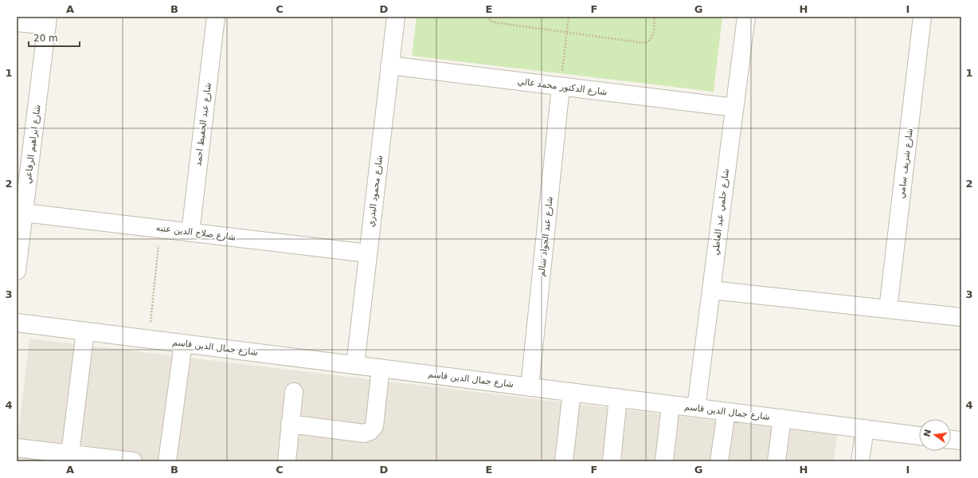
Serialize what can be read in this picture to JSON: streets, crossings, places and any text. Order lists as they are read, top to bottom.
{
  "streets": {
    "street": [
      "شارع الدكتور محمد غالي",
      "شارع عبد الحفيظ احمد",
      "شارع ابراهيم الرفاعي",
      "شارع شريف سامي",
      "شارع محمود البدري",
      "شارع حلمي عبد العاطي",
      "شارع صلاح الدين عتبه",
      "شارع عبد الجواد سالم",
      "شارع جمال الدين قاسم"
    ]
  },
  "crossings": [
    ["شارع الدكتور محمد غالي", "شارع محمود البدري"],
    ["شارع الدكتور محمد غالي", "شارع حلمي عبد العاطي"],
    ["شارع الدكتور محمد غالي", "شارع عبد الجواد سالم"],
    ["شارع عبد الحفيظ احمد", "شارع صلاح الدين عتبه"],
    ["شارع ابراهيم الرفاعي", "شارع صلاح الدين عتبه"],
    ["شارع محمود البدري", "شارع صلاح الدين عتبه"],
    ["شارع محمود البدري", "شارع جمال الدين قاسم"],
    ["شارع حلمي عبد العاطي", "شارع جمال الدين قاسم"],
    ["شارع عبد الجواد سالم", "شارع جمال الدين قاسم"]
  ],
  "scale_bar": "20 m",
  "north": "left",
  "grid": {
    "columns": [
      "A",
      "B",
      "C",
      "D",
      "E",
      "F",
      "G",
      "H",
      "I"
    ],
    "rows": [
      "1",
      "2",
      "3",
      "4"
    ]
  }
}
